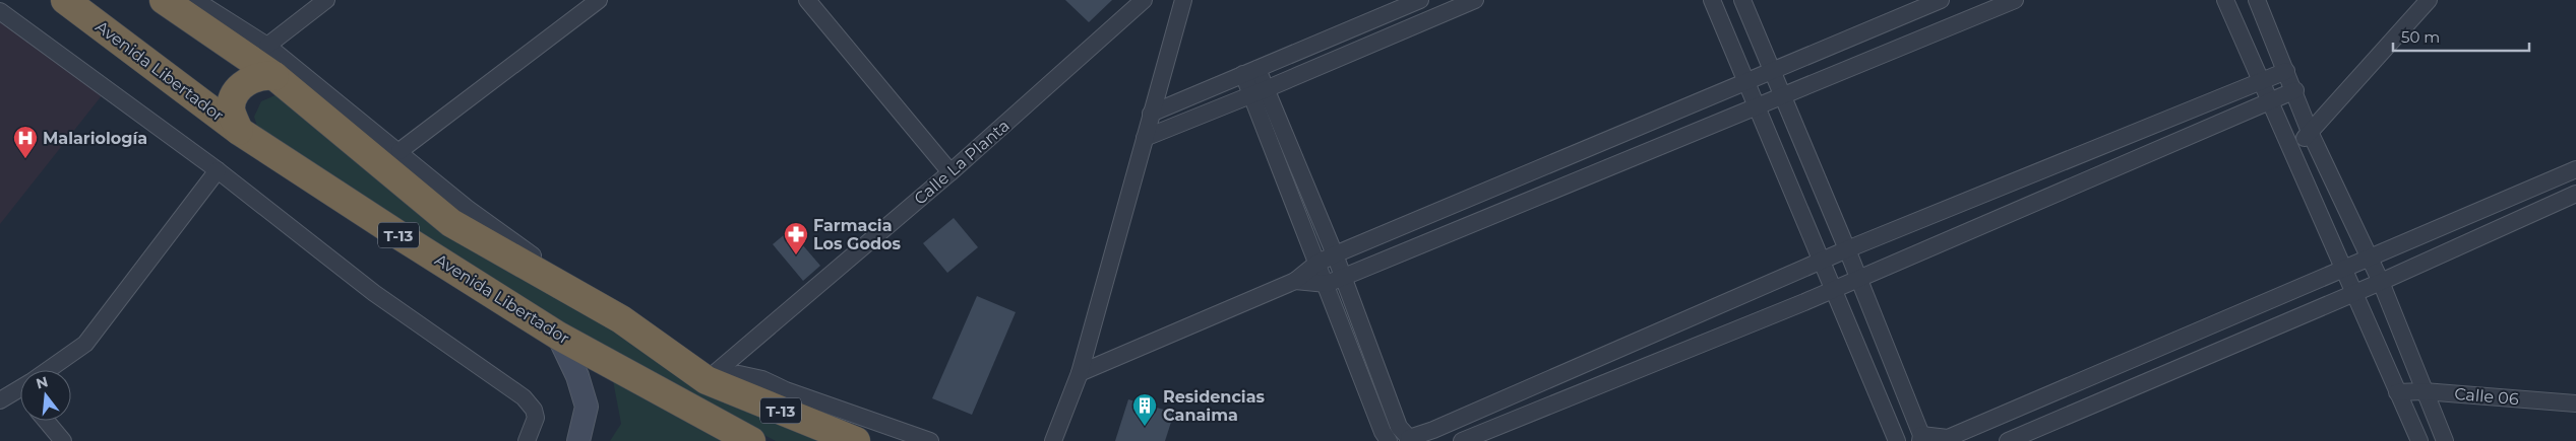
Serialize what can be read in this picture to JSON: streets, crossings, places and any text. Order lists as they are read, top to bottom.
{
  "streets": {
    "highway": ["Avenida Libertador", "T-13"],
    "street": ["Calle La Planta", "Calle 06"]
  },
  "crossings": [
    ["Calle La Planta", "T-13"]
  ],
  "places": {
    "hospital": ["Malariología"],
    "pharmacy": ["Farmacia Los Godos"],
    "building": ["Residencias Canaima"]
  },
  "scale_bar": "50 m",
  "north": "top"
}
